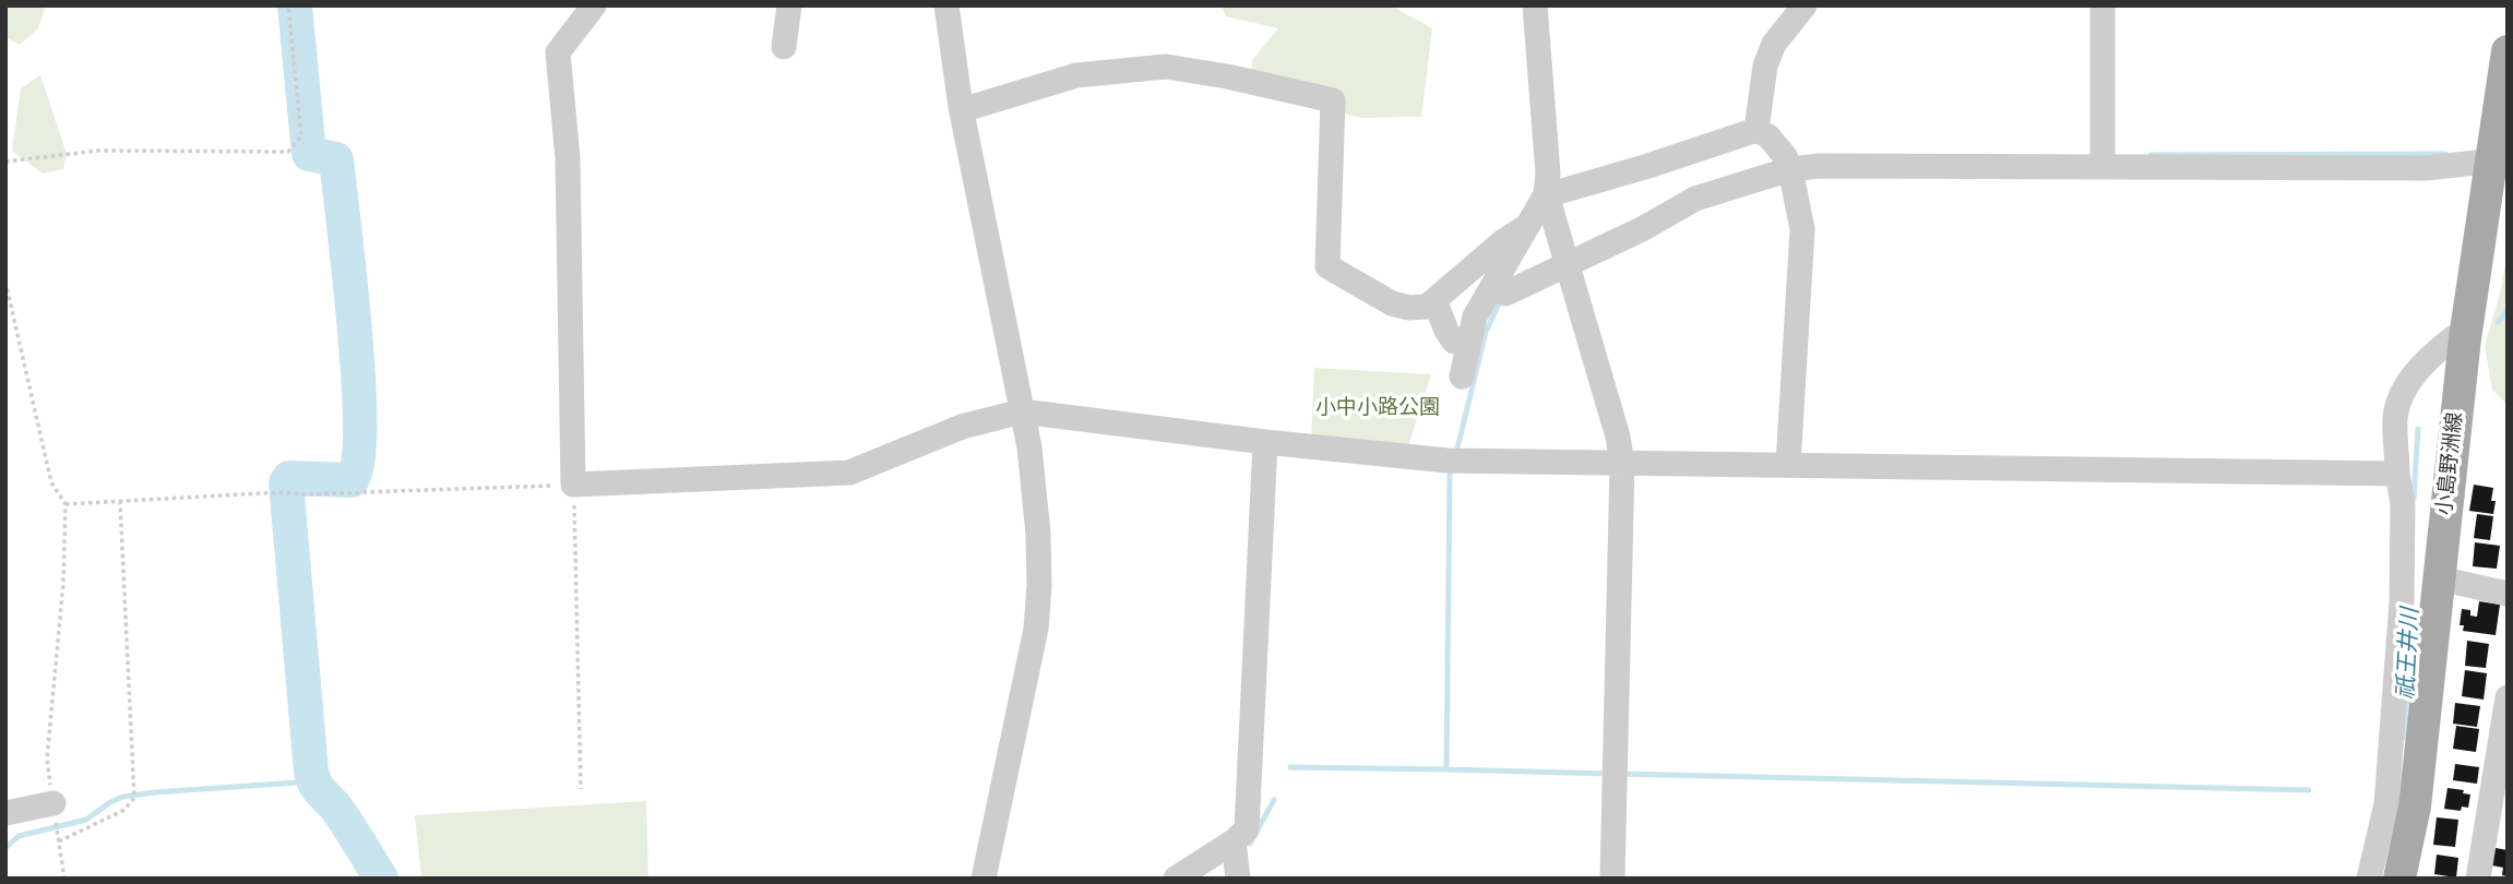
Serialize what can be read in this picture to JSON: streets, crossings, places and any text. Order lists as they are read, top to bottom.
{
  "streets": {
    "main road": ["小島野洲線"]
  },
  "water": ["祇王井川"],
  "parks": ["小中小路公園"]
}
